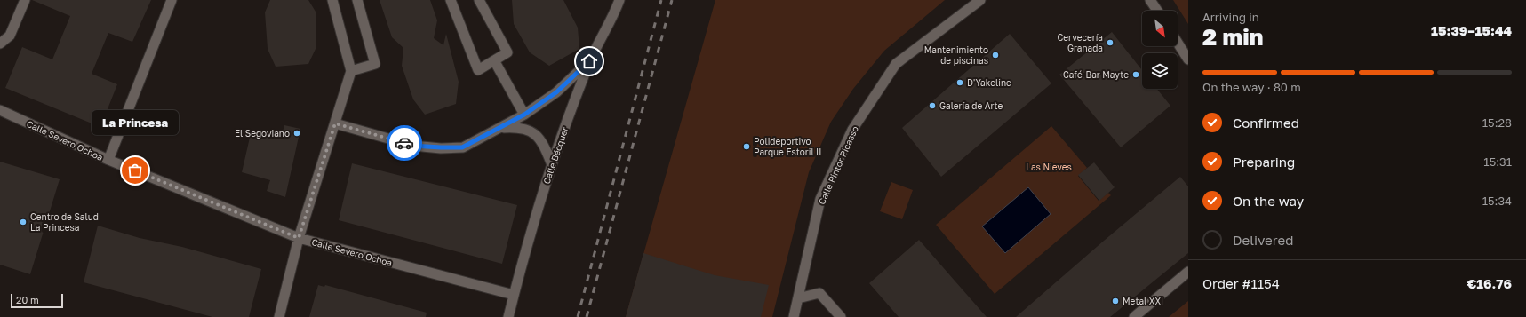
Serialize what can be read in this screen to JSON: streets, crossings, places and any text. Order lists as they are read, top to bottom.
{
  "streets": {
    "street": ["Calle Severo Ochoa", "Calle Bécquer", "Calle Pintor Picasso"]
  },
  "crossings": [
    ["Calle Severo Ochoa", "Calle Bécquer"]
  ],
  "parks": ["Las Nieves"],
  "places": [
    "Cervecería Granada",
    "Mantenimiento de piscinas",
    "Café-Bar Mayte",
    "D'Yakeline",
    "Galería de Arte",
    "El Segoviano",
    "Polideportivo Parque Estoril II",
    "La Princesa",
    "Centro de Salud La Princesa",
    "Metal XXI"
  ],
  "scale_bar": "20 m",
  "north": "bottom right",
  "page": {
    "heading": ["2 min", "Arriving in", "15:39–15:44"],
    "panel": ["Order #1154", "€16.76"],
    "bar": "On the way · 80 m",
    "list": [
      ["Confirmed", "15:28"],
      ["Preparing", "15:31"],
      ["On the way", "15:34"],
      "Delivered"
    ],
    "bubble": "La Princesa",
    "scale": "20 m"
  }
}
